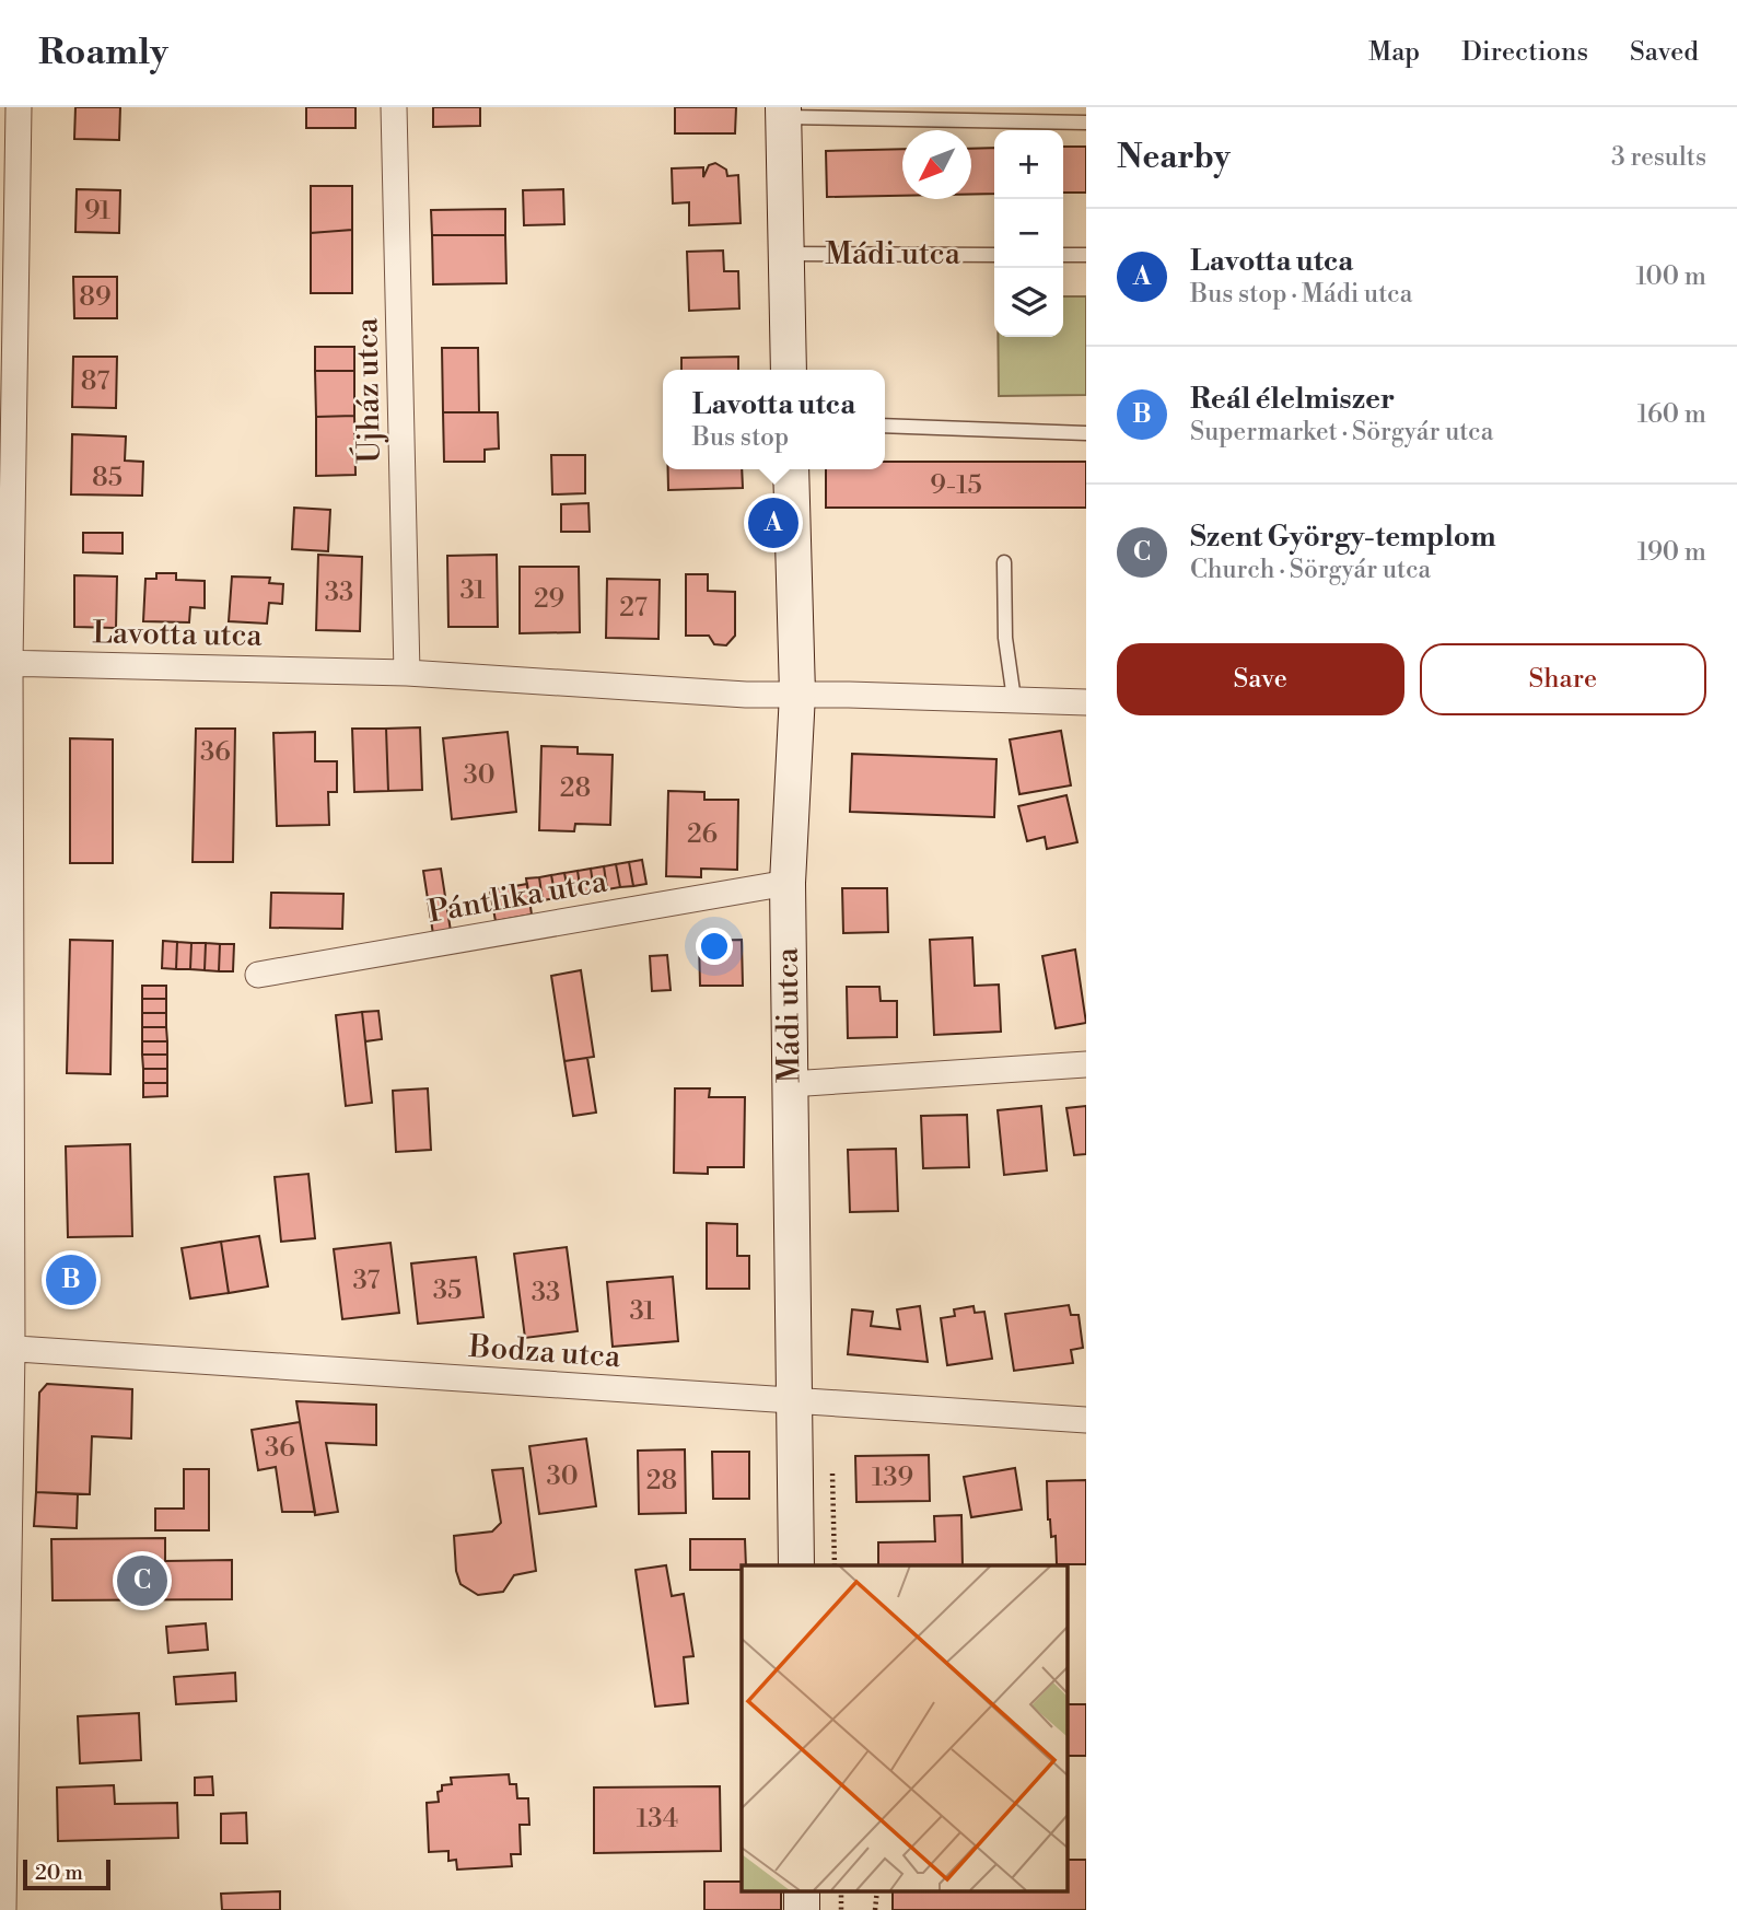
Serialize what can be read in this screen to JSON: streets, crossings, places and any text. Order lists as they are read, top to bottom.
{
  "streets": {
    "street": [
      "Mádi utca",
      "Újház utca",
      "Lavotta utca",
      "Pántlika utca",
      "Bodza utca"
    ]
  },
  "crossings": [
    ["Mádi utca", "Lavotta utca"],
    ["Mádi utca", "Pántlika utca"],
    ["Mádi utca", "Bodza utca"],
    ["Újház utca", "Lavotta utca"]
  ],
  "house_numbers": [
    "91",
    "89",
    "87",
    "85",
    "9-15",
    "31",
    "33",
    "29",
    "27",
    "36",
    "30",
    "28",
    "26",
    "37",
    "35",
    "33",
    "31",
    "36",
    "30",
    "139",
    "28",
    "134"
  ],
  "scale_bar": "20 m",
  "north": "bottom left",
  "page": {
    "header": "Roamly",
    "nav": ["Map", "Directions", "Saved"],
    "heading": ["Nearby", "3 results"],
    "map_buttons": ["+", "−"],
    "list": [
      {
        "mark": "A",
        "name": "Lavotta utca",
        "note": "Bus stop · Mádi utca",
        "value": "100 m"
      },
      {
        "mark": "B",
        "name": "Reál élelmiszer",
        "note": "Supermarket · Sörgyár utca",
        "value": "160 m"
      },
      {
        "mark": "C",
        "name": "Szent György-templom",
        "note": "Church · Sörgyár utca",
        "value": "190 m"
      }
    ],
    "popup": ["Lavotta utca", "Bus stop"],
    "pins": ["A", "B", "C"],
    "buttons": ["Save", "Share"],
    "scale": "20 m"
  }
}
